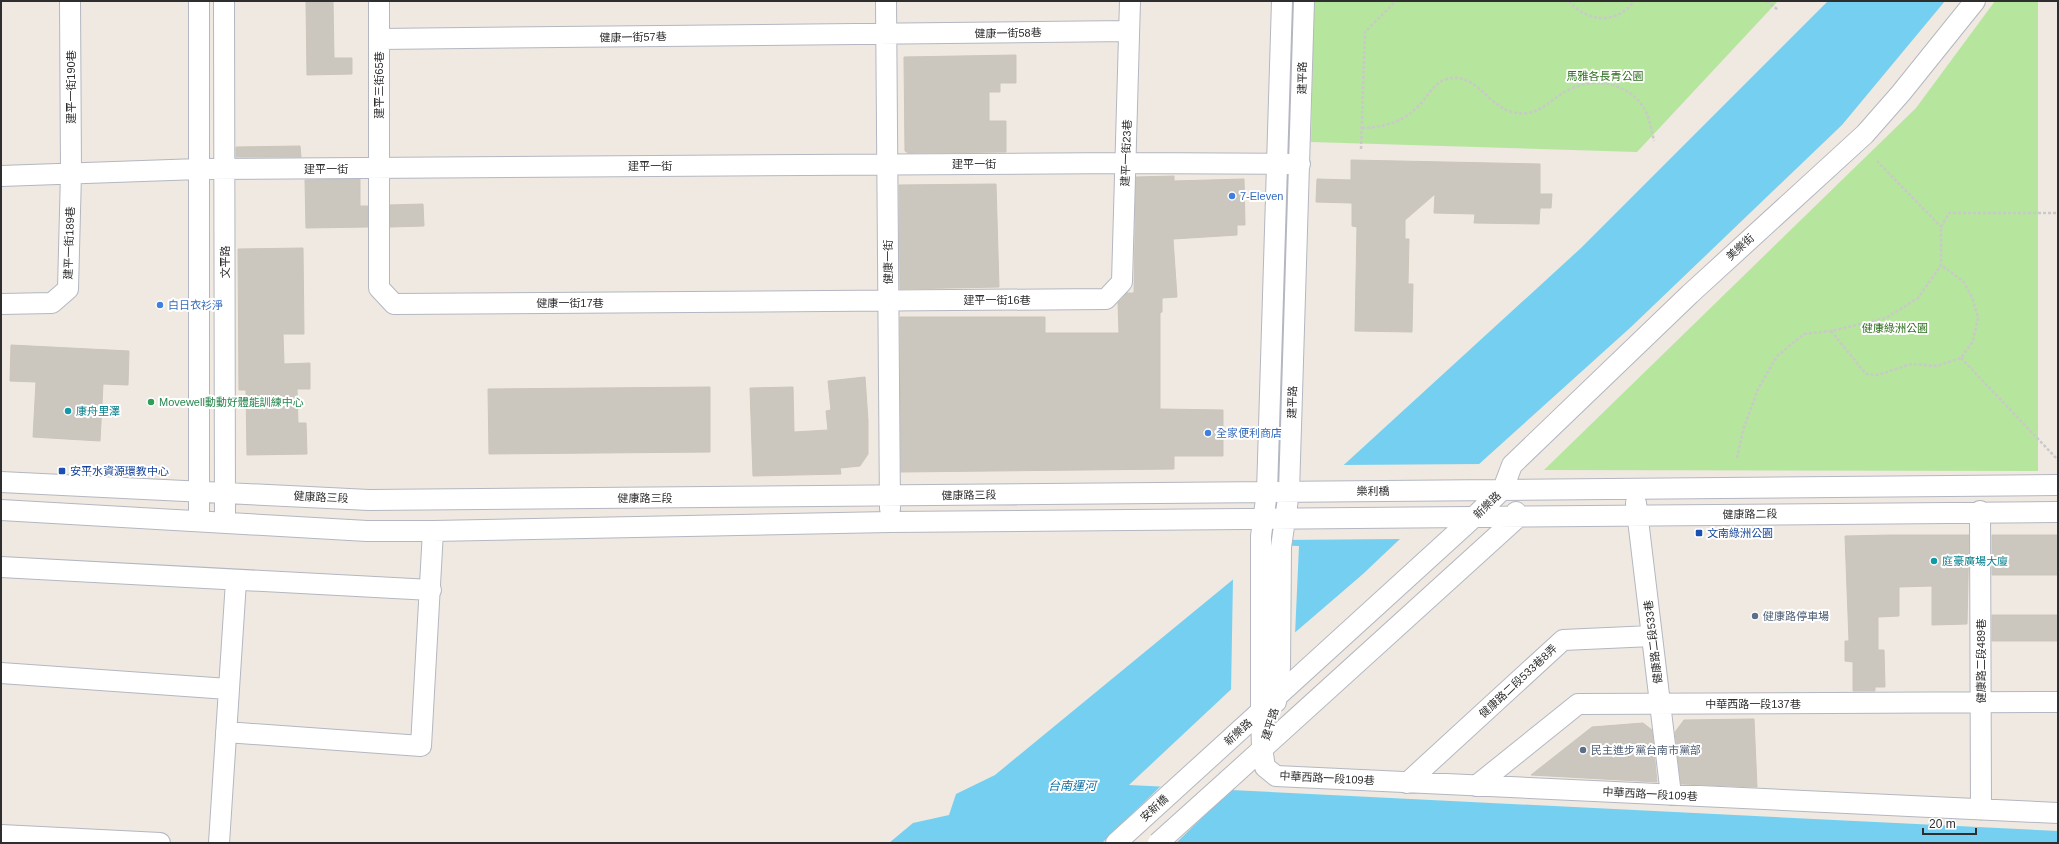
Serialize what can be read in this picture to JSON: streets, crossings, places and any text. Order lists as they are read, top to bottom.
{
  "streets": {
    "street": [
      "健康一街58巷",
      "健康一街57巷",
      "建平路",
      "建平三街65巷",
      "建平一街190巷",
      "建平一街23巷",
      "建平一街",
      "建平一街189巷",
      "美樂街",
      "文平路",
      "健康一街",
      "建平一街16巷",
      "健康一街17巷",
      "樂利橋",
      "健康路三段",
      "新樂路",
      "健康路二段",
      "健康路二段533巷",
      "健康路二段489巷",
      "健康路二段533巷8弄",
      "中華西路一段137巷",
      "中華西路一段109巷",
      "安新橋"
    ]
  },
  "crossings": [
    ["健康一街58巷", "健康一街57巷"],
    ["健康一街58巷", "建平一街23巷"],
    ["健康一街58巷", "健康一街"],
    ["健康一街57巷", "建平三街65巷"],
    ["健康一街57巷", "健康一街"],
    ["建平路", "建平一街"],
    ["建平路", "樂利橋"],
    ["建平路", "健康路三段"],
    ["建平路", "新樂路"],
    ["建平路", "健康路二段"],
    ["建平路", "中華西路一段109巷"],
    ["建平三街65巷", "建平一街"],
    ["建平三街65巷", "健康一街17巷"],
    ["建平一街190巷", "建平一街"],
    ["建平一街190巷", "建平一街189巷"],
    ["建平一街23巷", "建平一街"],
    ["建平一街23巷", "建平一街16巷"],
    ["建平一街", "建平一街189巷"],
    ["建平一街", "文平路"],
    ["建平一街", "健康一街"],
    ["建平一街", "健康一街17巷"],
    ["美樂街", "樂利橋"],
    ["美樂街", "新樂路"],
    ["文平路", "健康路三段"],
    ["健康一街", "建平一街16巷"],
    ["健康一街", "健康一街17巷"],
    ["健康一街", "健康路三段"],
    ["建平一街16巷", "健康一街17巷"],
    ["樂利橋", "健康路三段"],
    ["樂利橋", "新樂路"],
    ["新樂路", "健康路二段"],
    ["新樂路", "安新橋"],
    ["健康路二段", "健康路二段533巷"],
    ["健康路二段", "健康路二段489巷"],
    ["健康路二段533巷", "健康路二段533巷8弄"],
    ["健康路二段533巷", "中華西路一段137巷"],
    ["健康路二段533巷", "中華西路一段109巷"],
    ["健康路二段489巷", "中華西路一段137巷"],
    ["健康路二段489巷", "中華西路一段109巷"],
    ["健康路二段533巷8弄", "中華西路一段109巷"],
    ["中華西路一段137巷", "中華西路一段109巷"]
  ],
  "water": ["台南運河"],
  "parks": ["馬雅各長青公園", "健康綠洲公園"],
  "places": {
    "other": [
      "7-Eleven",
      "白日衣衫淨",
      "Movewell動動好體能訓練中心",
      "康舟里澤",
      "全家便利商店",
      "庭豪廣場大廈",
      "健康路停車場",
      "民主進步黨台南市黨部"
    ],
    "transit": ["安平水資源環教中心", "文南綠洲公園"]
  },
  "scale_bar": "20 m"
}
